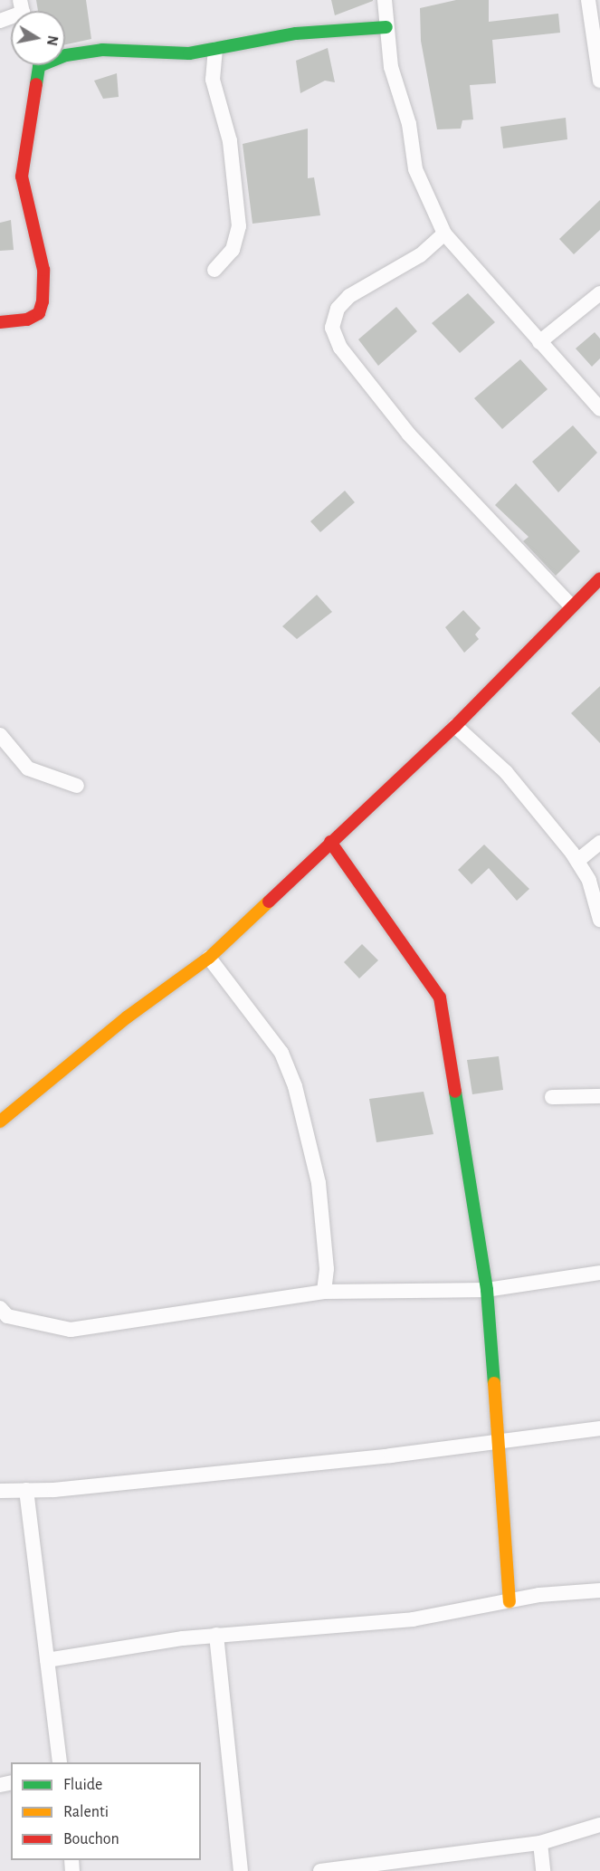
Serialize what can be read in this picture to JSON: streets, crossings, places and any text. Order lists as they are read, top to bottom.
{
  "legend": ["Fluide", "Ralenti", "Bouchon"],
  "north": "right"
}
